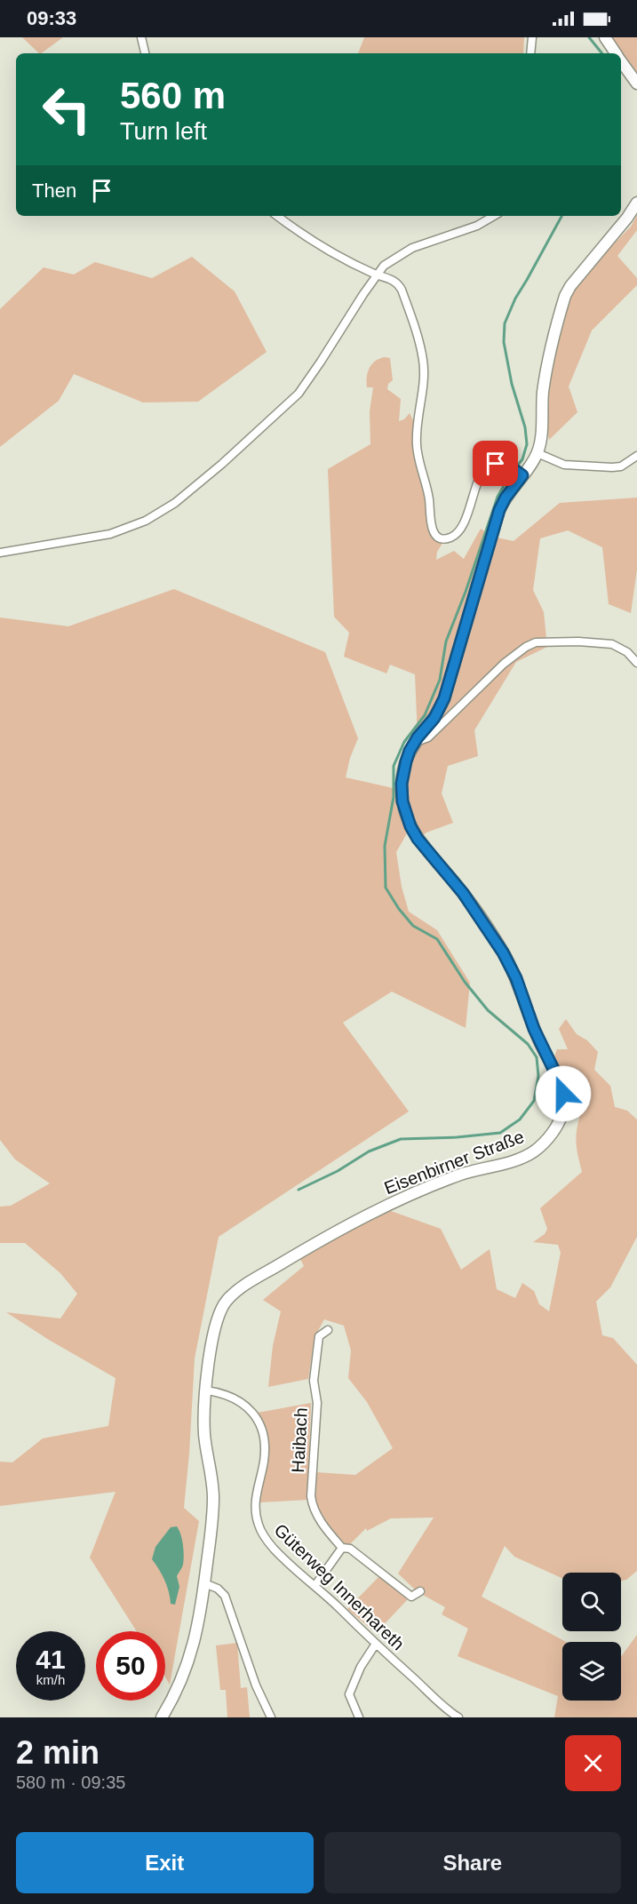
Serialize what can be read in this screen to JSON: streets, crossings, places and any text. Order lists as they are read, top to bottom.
{
  "streets": {
    "main road": ["Eisenbirner Straße"],
    "street": ["Haibach", "Güterweg Innerhareth"]
  },
  "crossings": [
    ["Eisenbirner Straße", "Güterweg Innerhareth"]
  ],
  "page": {
    "status": "09:33",
    "turn": ["560 m", "Turn left"],
    "then": "Then",
    "speed": "41 km/h",
    "limit": "50",
    "heading": ["2 min", "580 m · 09:35"],
    "buttons": ["Exit", "Share"]
  }
}
